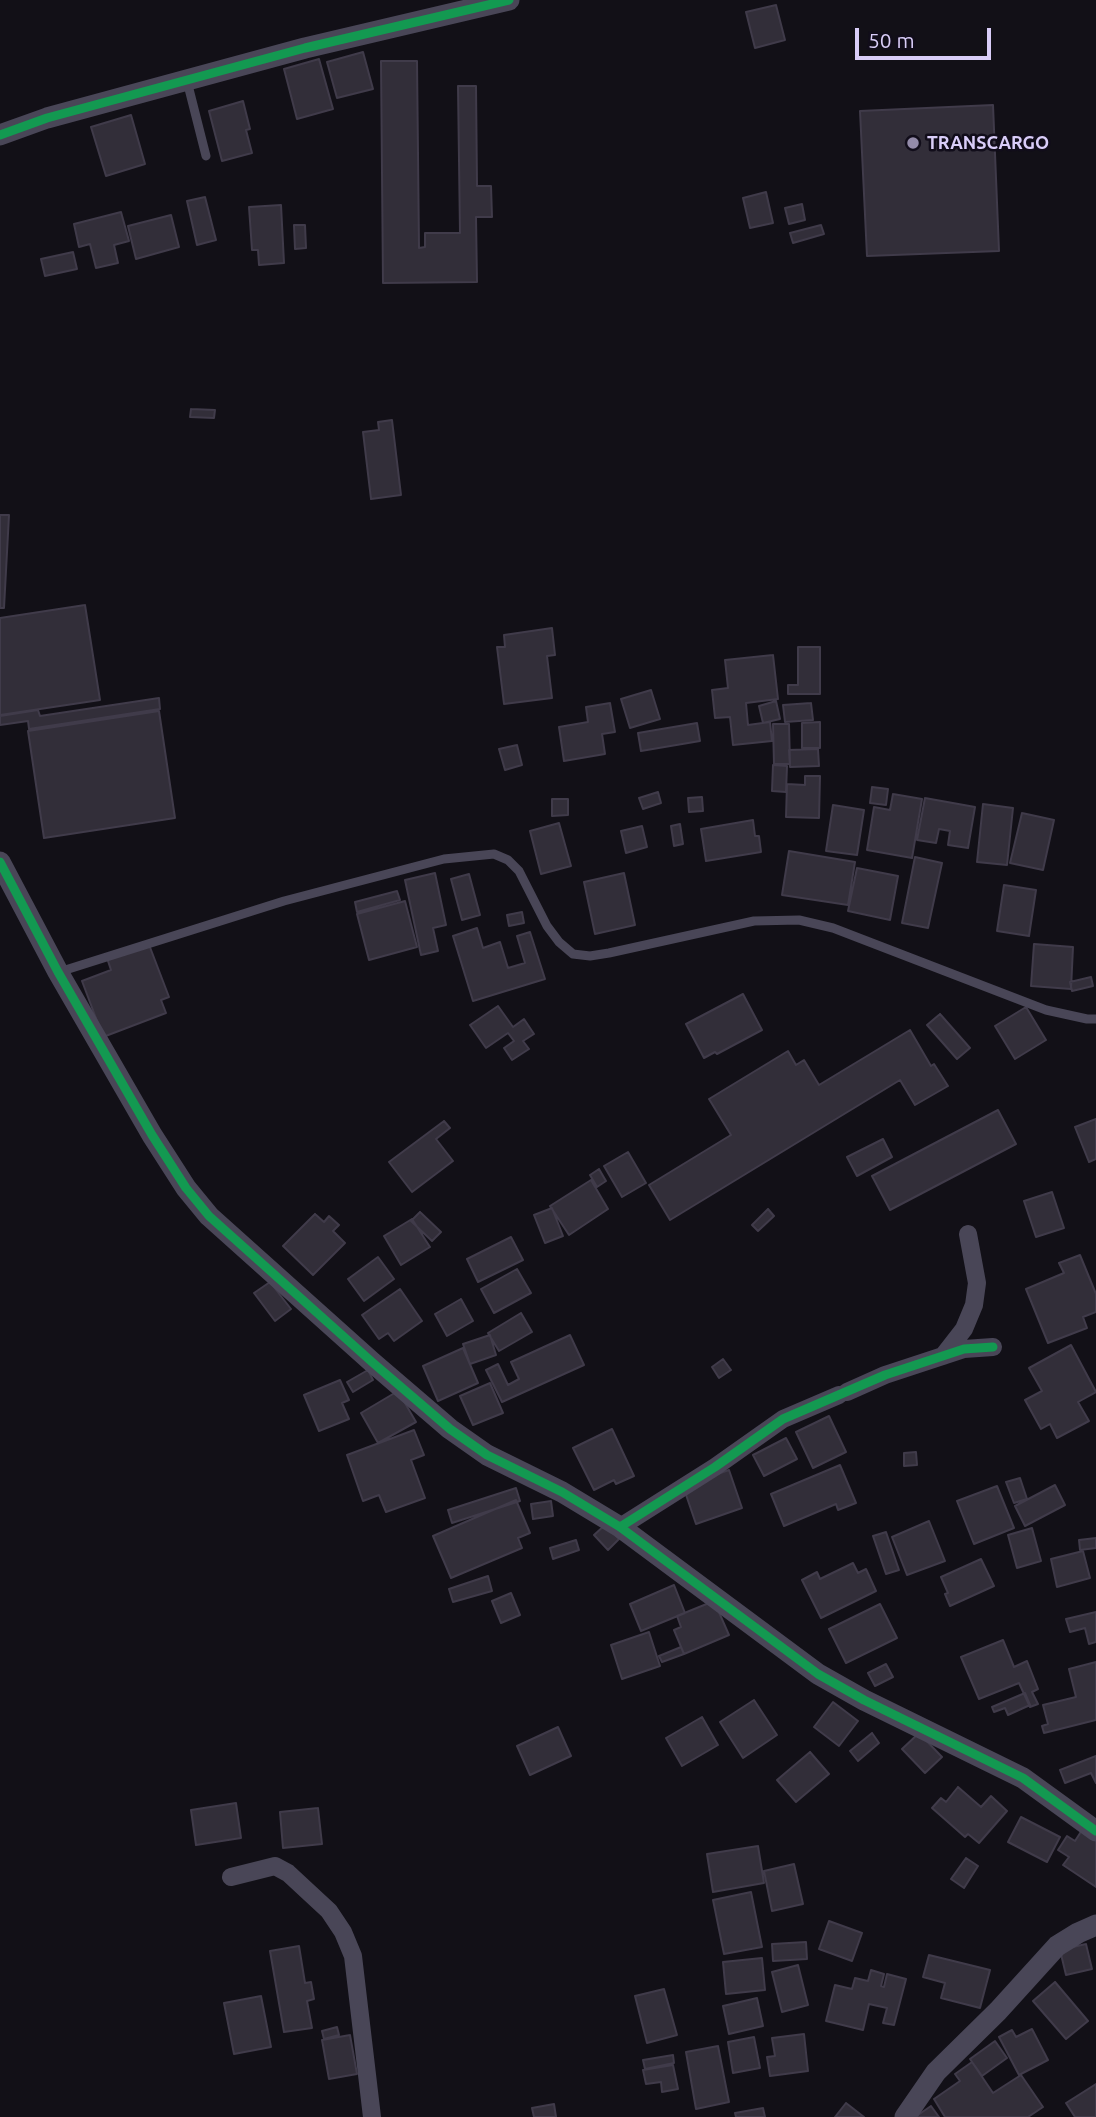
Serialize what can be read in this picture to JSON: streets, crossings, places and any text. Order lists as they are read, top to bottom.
{
  "places": ["TRANSCARGO"],
  "scale_bar": "50 m"
}
